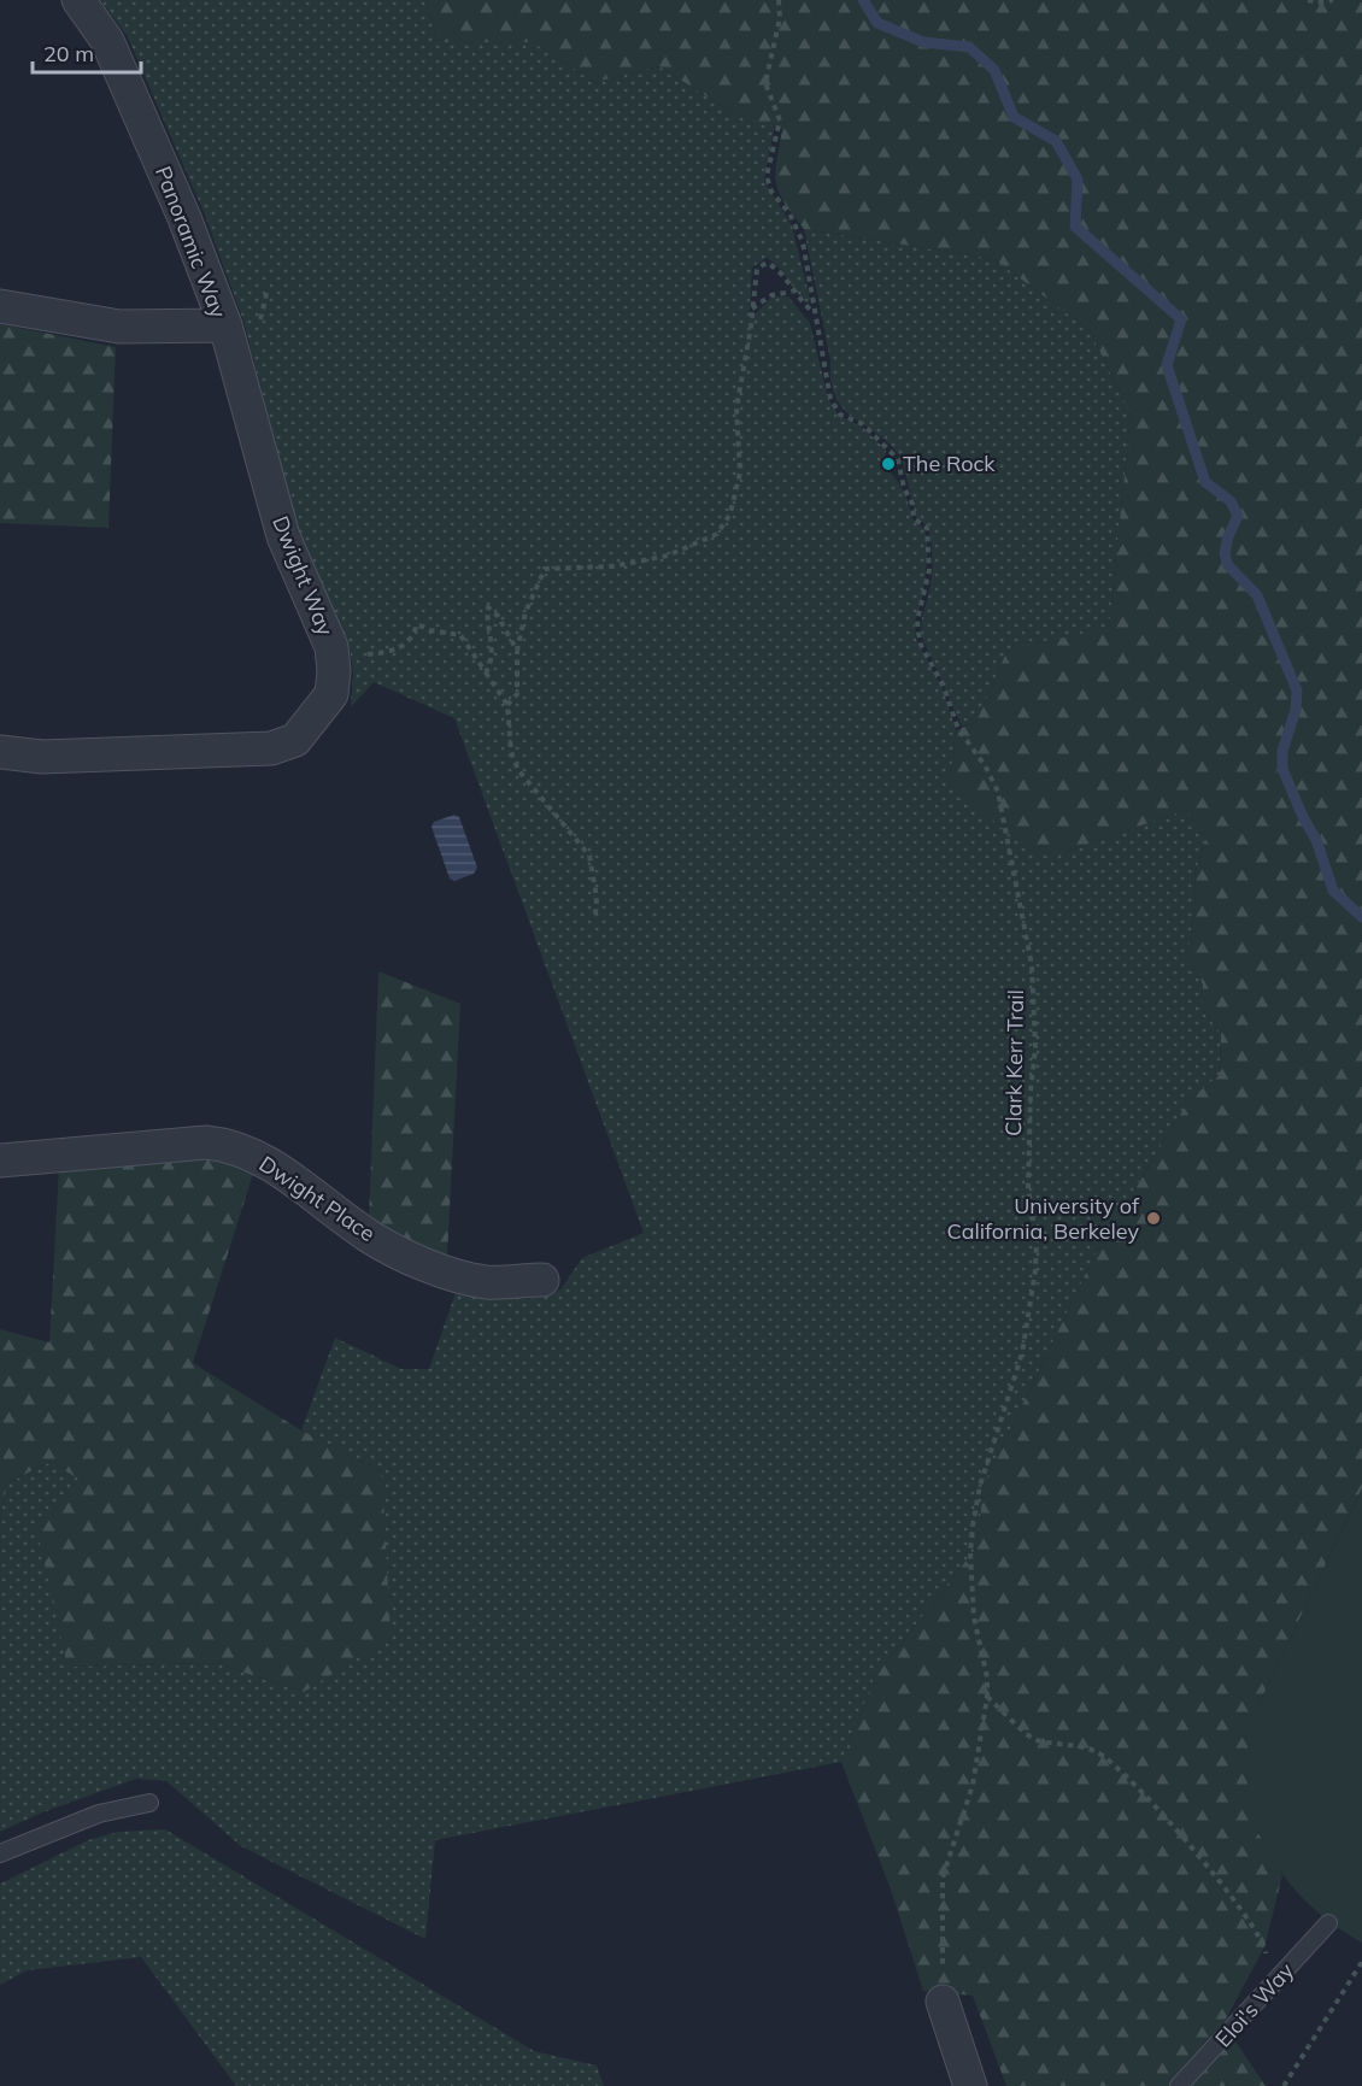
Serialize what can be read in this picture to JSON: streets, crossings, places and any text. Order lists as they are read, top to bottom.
{
  "streets": {
    "street": ["Panoramic Way", "Dwight Way", "Dwight Place"],
    "lane": ["Eloi's Way"],
    "path": ["Clark Kerr Trail"]
  },
  "crossings": [
    ["Panoramic Way", "Dwight Way"]
  ],
  "places": ["The Rock", "University of California, Berkeley"],
  "scale_bar": "20 m"
}
